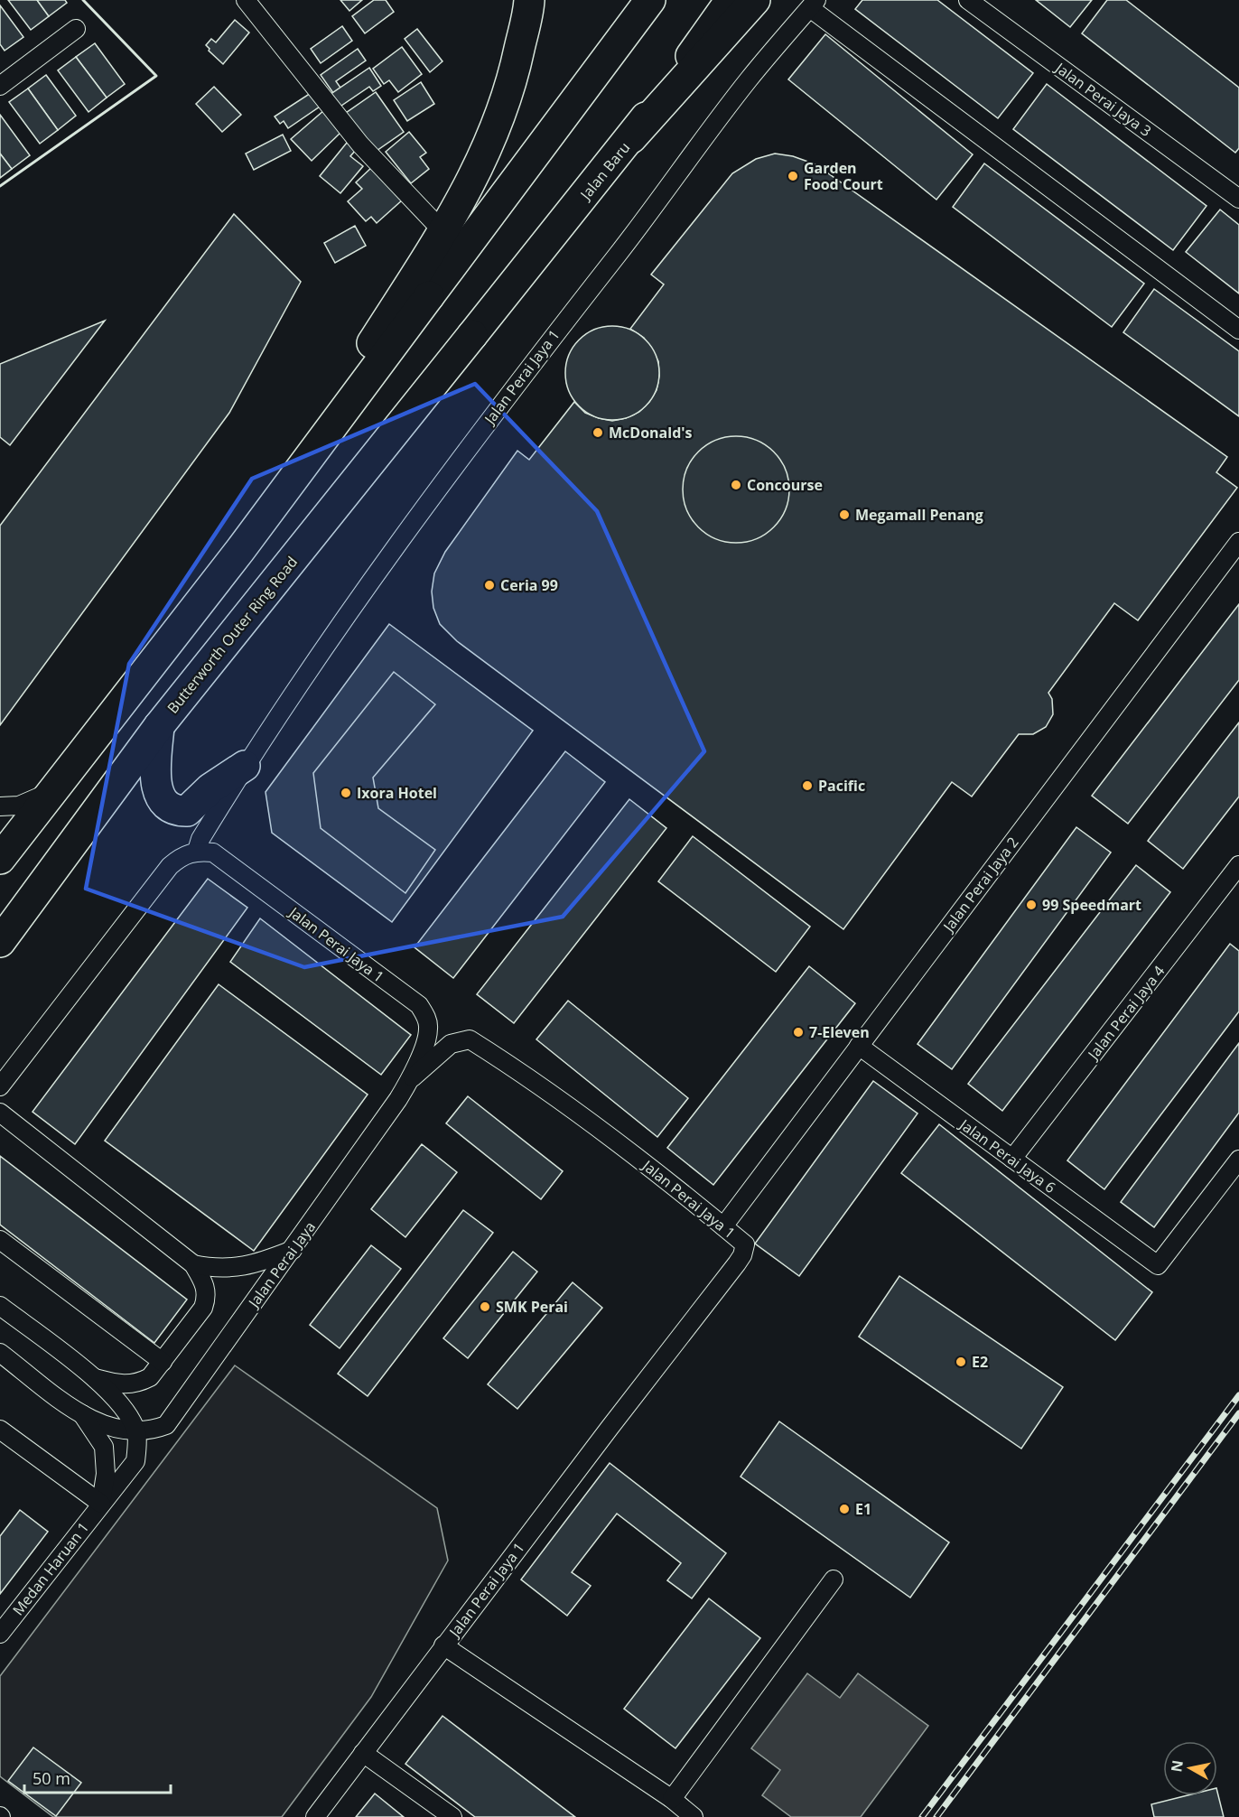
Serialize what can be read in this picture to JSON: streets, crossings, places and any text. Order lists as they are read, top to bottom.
{
  "streets": {
    "highway": ["Jalan Baru", "Butterworth Outer Ring Road"],
    "street": [
      "Jalan Perai Jaya 3",
      "Jalan Perai Jaya 1",
      "Jalan Perai Jaya 2",
      "Jalan Perai Jaya 4",
      "Jalan Perai Jaya 6",
      "Jalan Perai Jaya",
      "Medan Haruan 1"
    ]
  },
  "crossings": [
    ["Jalan Baru", "Butterworth Outer Ring Road"],
    ["Jalan Perai Jaya 1", "Jalan Perai Jaya 2"],
    ["Jalan Perai Jaya 1", "Jalan Perai Jaya"],
    ["Jalan Perai Jaya 2", "Jalan Perai Jaya 6"],
    ["Jalan Perai Jaya 4", "Jalan Perai Jaya 6"],
    ["Jalan Perai Jaya", "Medan Haruan 1"]
  ],
  "places": [
    "Garden Food Court",
    "McDonald's",
    "Concourse",
    "Megamall Penang",
    "Ceria 99",
    "Pacific",
    "Ixora Hotel",
    "99 Speedmart",
    "7-Eleven",
    "SMK Perai",
    "E2",
    "E1"
  ],
  "scale_bar": "50 m",
  "north": "left"
}
